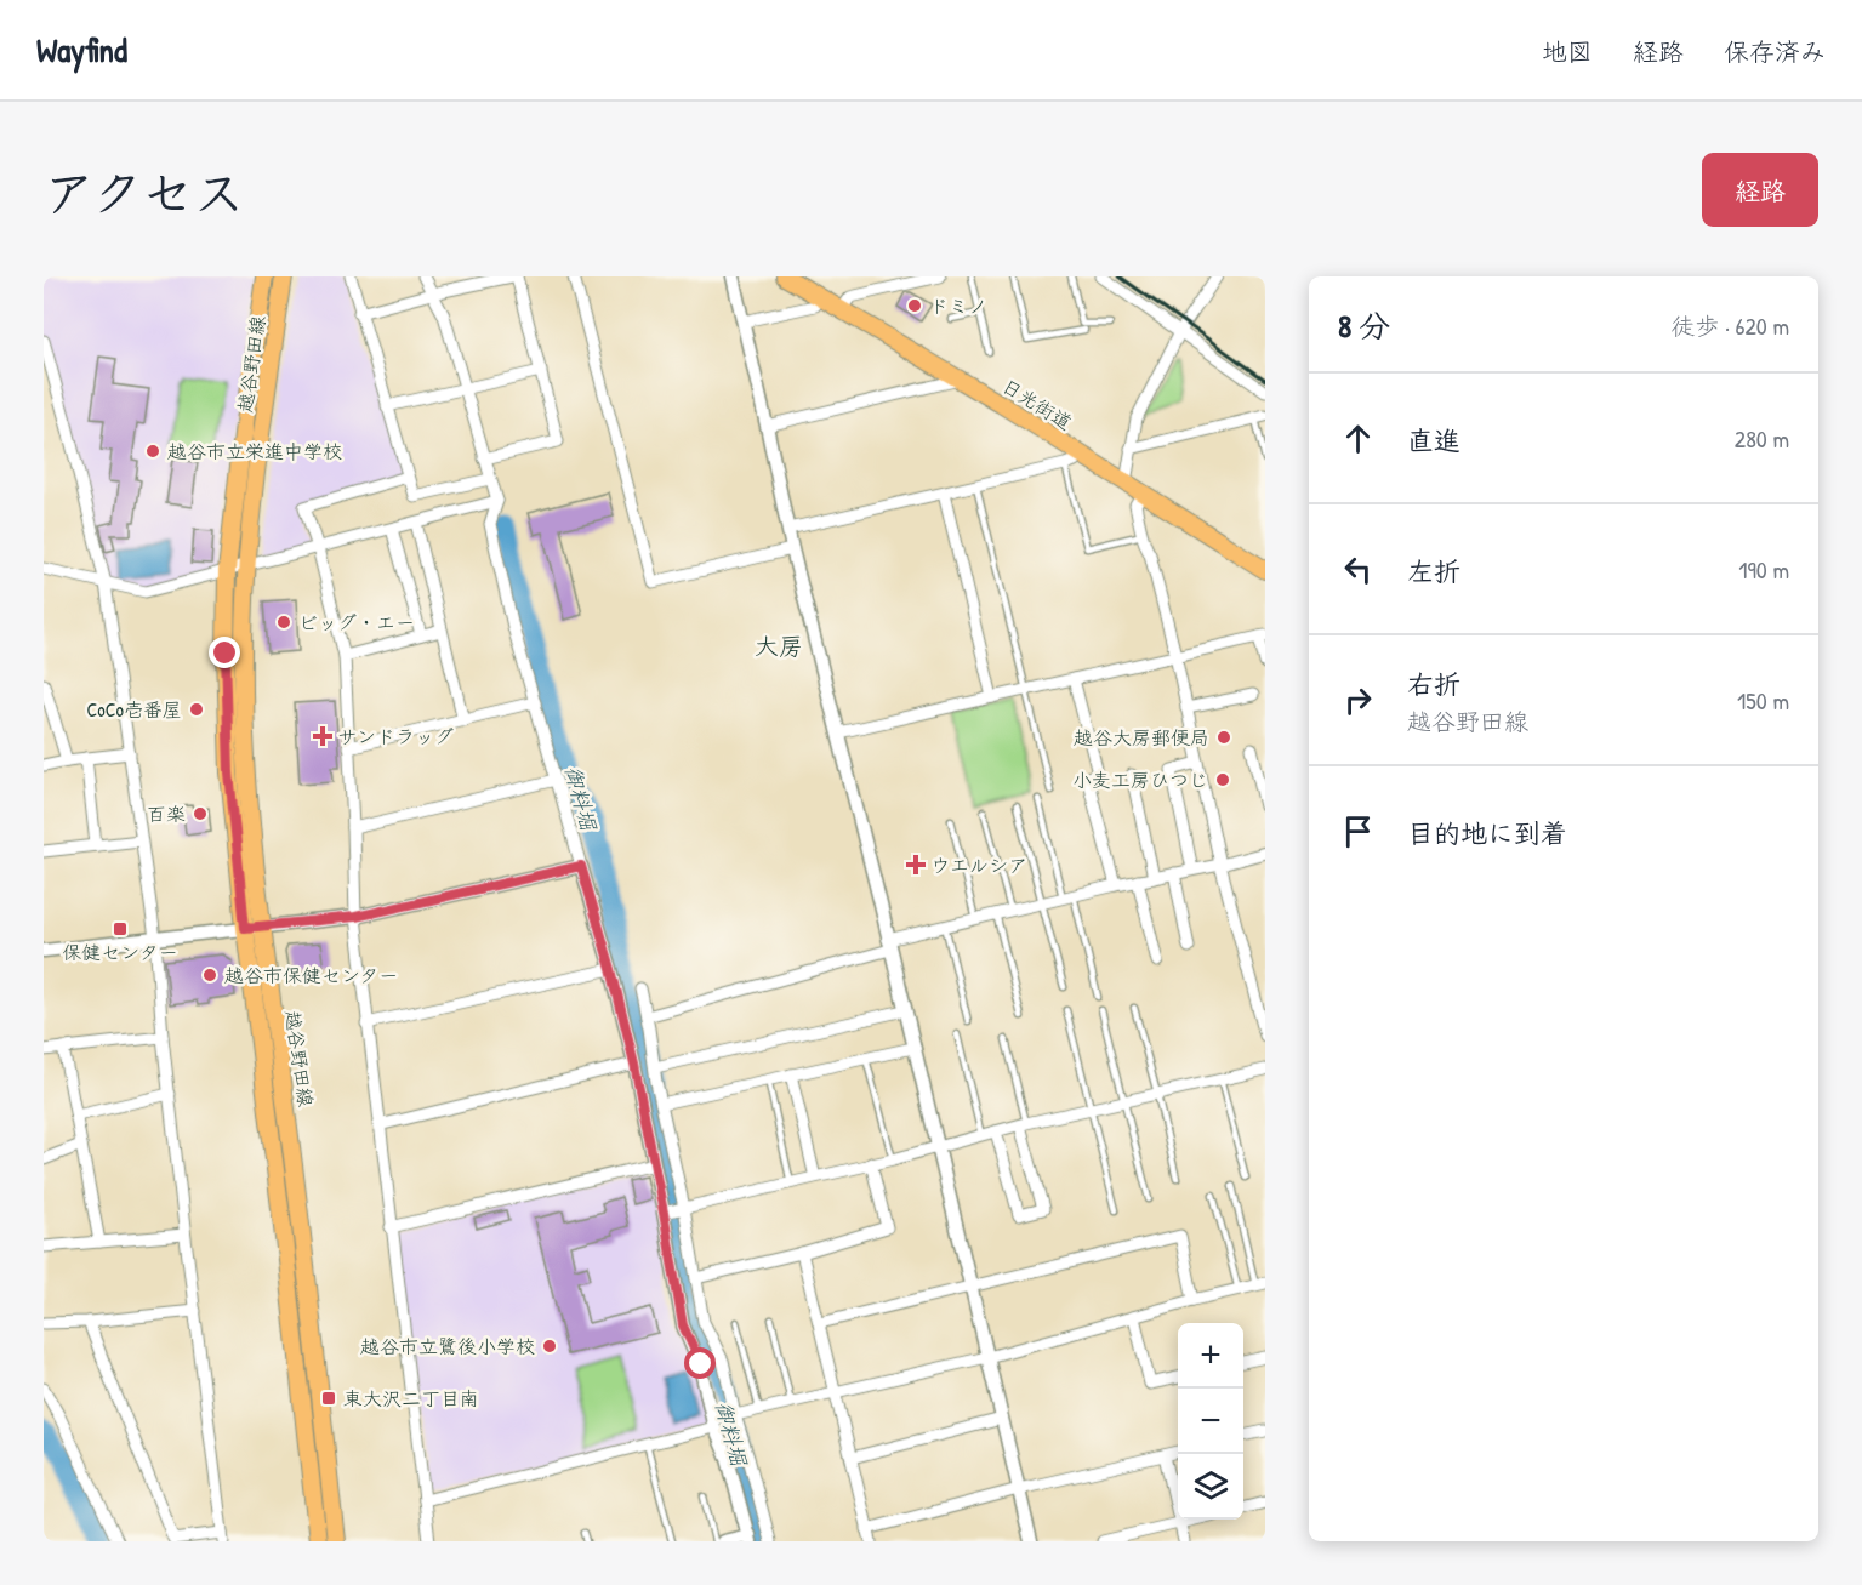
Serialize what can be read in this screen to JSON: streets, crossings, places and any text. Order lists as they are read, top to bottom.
{
  "streets": {
    "main road": ["越谷野田線", "日光街道"]
  },
  "districts": ["大房"],
  "water": ["御料堀"],
  "places": {
    "other": [
      "ドミノ",
      "越谷市立栄進中学校",
      "ビッグ・エー",
      "CoCo壱番屋",
      "越谷大房郵便局",
      "小麦工房ひつじ",
      "百楽",
      "越谷市保健センター",
      "越谷市立鷺後小学校"
    ],
    "health": ["サンドラッグ", "ウエルシア"],
    "transit": ["保健センター", "東大沢二丁目南"]
  },
  "page": {
    "header": "Wayfind",
    "nav": ["地図", "経路", "保存済み"],
    "title": "アクセス",
    "buttons": "経路",
    "heading": ["8 分", "徒歩 · 620 m"],
    "list": [
      ["直進", "280 m"],
      ["左折", "190 m"],
      ["右折", "越谷野田線", "150 m"],
      "目的地に到着"
    ],
    "map_buttons": ["+", "−"]
  }
}
